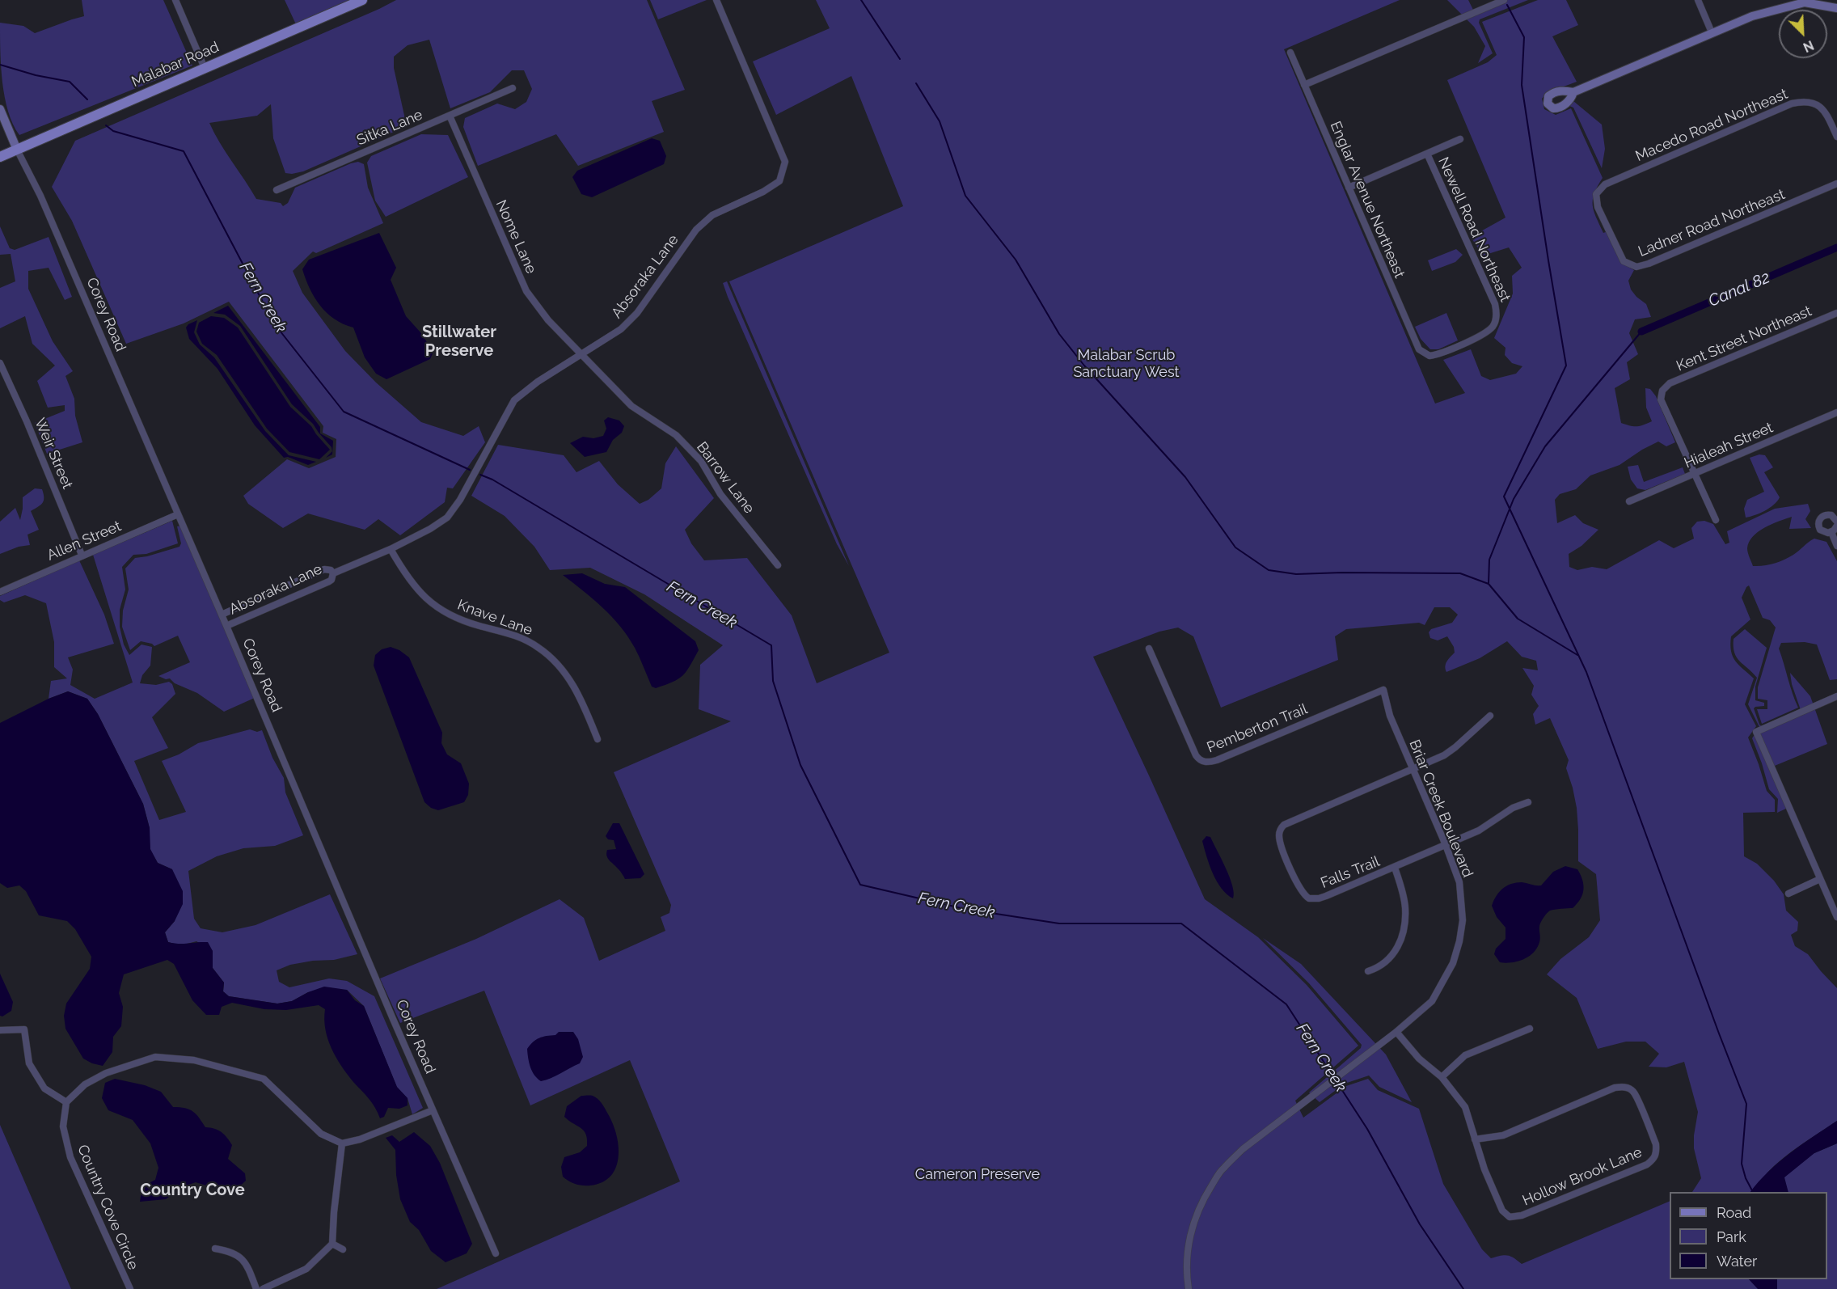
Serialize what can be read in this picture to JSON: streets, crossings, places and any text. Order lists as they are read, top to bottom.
{
  "streets": {
    "main road": ["Malabar Road"],
    "street": [
      "Macedo Road Northeast",
      "Sitka Lane",
      "Englar Avenue Northeast",
      "Ladner Road Northeast",
      "Newell Road Northeast",
      "Nome Lane",
      "Absoraka Lane",
      "Corey Road",
      "Kent Street Northeast",
      "Hialeah Street",
      "Weir Street",
      "Barrow Lane",
      "Allen Street",
      "Knave Lane",
      "Pemberton Trail",
      "Briar Creek Boulevard",
      "Falls Trail",
      "Hollow Brook Lane",
      "Country Cove Circle"
    ]
  },
  "crossings": [
    ["Malabar Road", "Corey Road"],
    ["Macedo Road Northeast", "Ladner Road Northeast"],
    ["Sitka Lane", "Nome Lane"],
    ["Englar Avenue Northeast", "Newell Road Northeast"],
    ["Nome Lane", "Absoraka Lane"],
    ["Nome Lane", "Barrow Lane"],
    ["Absoraka Lane", "Corey Road"],
    ["Absoraka Lane", "Barrow Lane"],
    ["Absoraka Lane", "Knave Lane"],
    ["Corey Road", "Allen Street"],
    ["Kent Street Northeast", "Hialeah Street"],
    ["Weir Street", "Allen Street"],
    ["Pemberton Trail", "Briar Creek Boulevard"],
    ["Briar Creek Boulevard", "Falls Trail"],
    ["Briar Creek Boulevard", "Hollow Brook Lane"]
  ],
  "districts": ["Stillwater Preserve", "Country Cove"],
  "water": ["Canal 82", "Fern Creek"],
  "parks": ["Malabar Scrub Sanctuary West", "Cameron Preserve"],
  "legend": ["Road", "Park", "Water"],
  "north": "bottom right"
}
